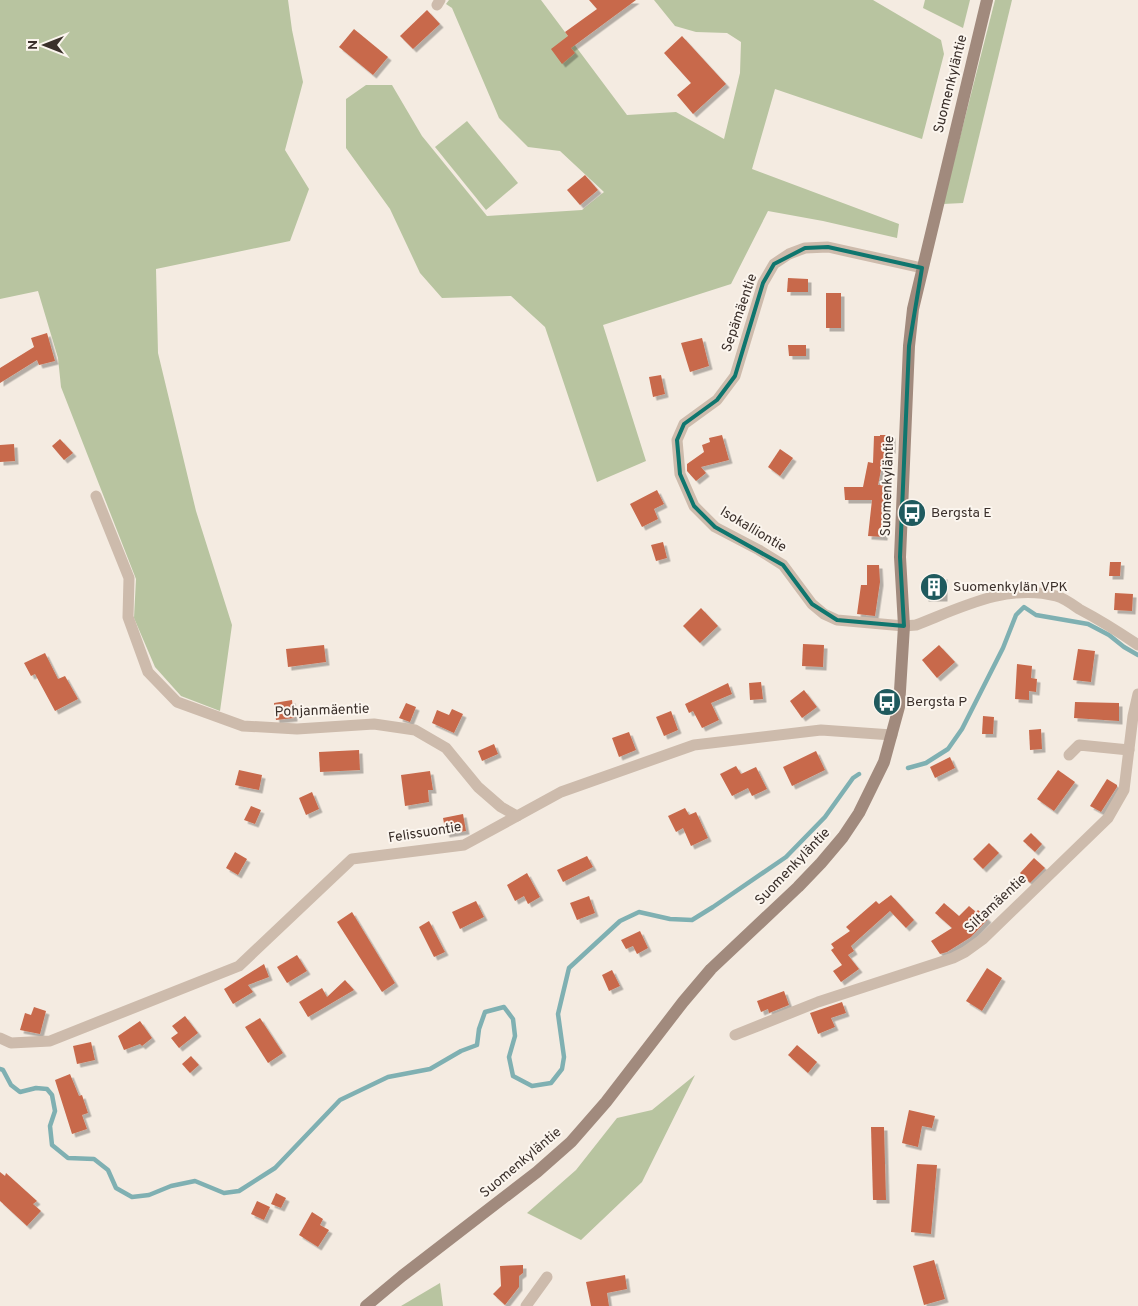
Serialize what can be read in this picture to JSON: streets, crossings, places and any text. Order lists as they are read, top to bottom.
{
  "streets": {
    "street": [
      "Suomenkyläntie",
      "Sepämäentie",
      "Isokalliontie",
      "Pohjanmäentie",
      "Felissuontie",
      "Siltamäentie"
    ]
  },
  "crossings": [
    ["Suomenkyläntie", "Sepämäentie"],
    ["Suomenkyläntie", "Isokalliontie"],
    ["Suomenkyläntie", "Felissuontie"],
    ["Sepämäentie", "Isokalliontie"],
    ["Pohjanmäentie", "Felissuontie"]
  ],
  "places": {
    "bus stop": ["Bergsta E", "Bergsta P"],
    "building": ["Suomenkylän VPK"]
  },
  "north": "left"
}
